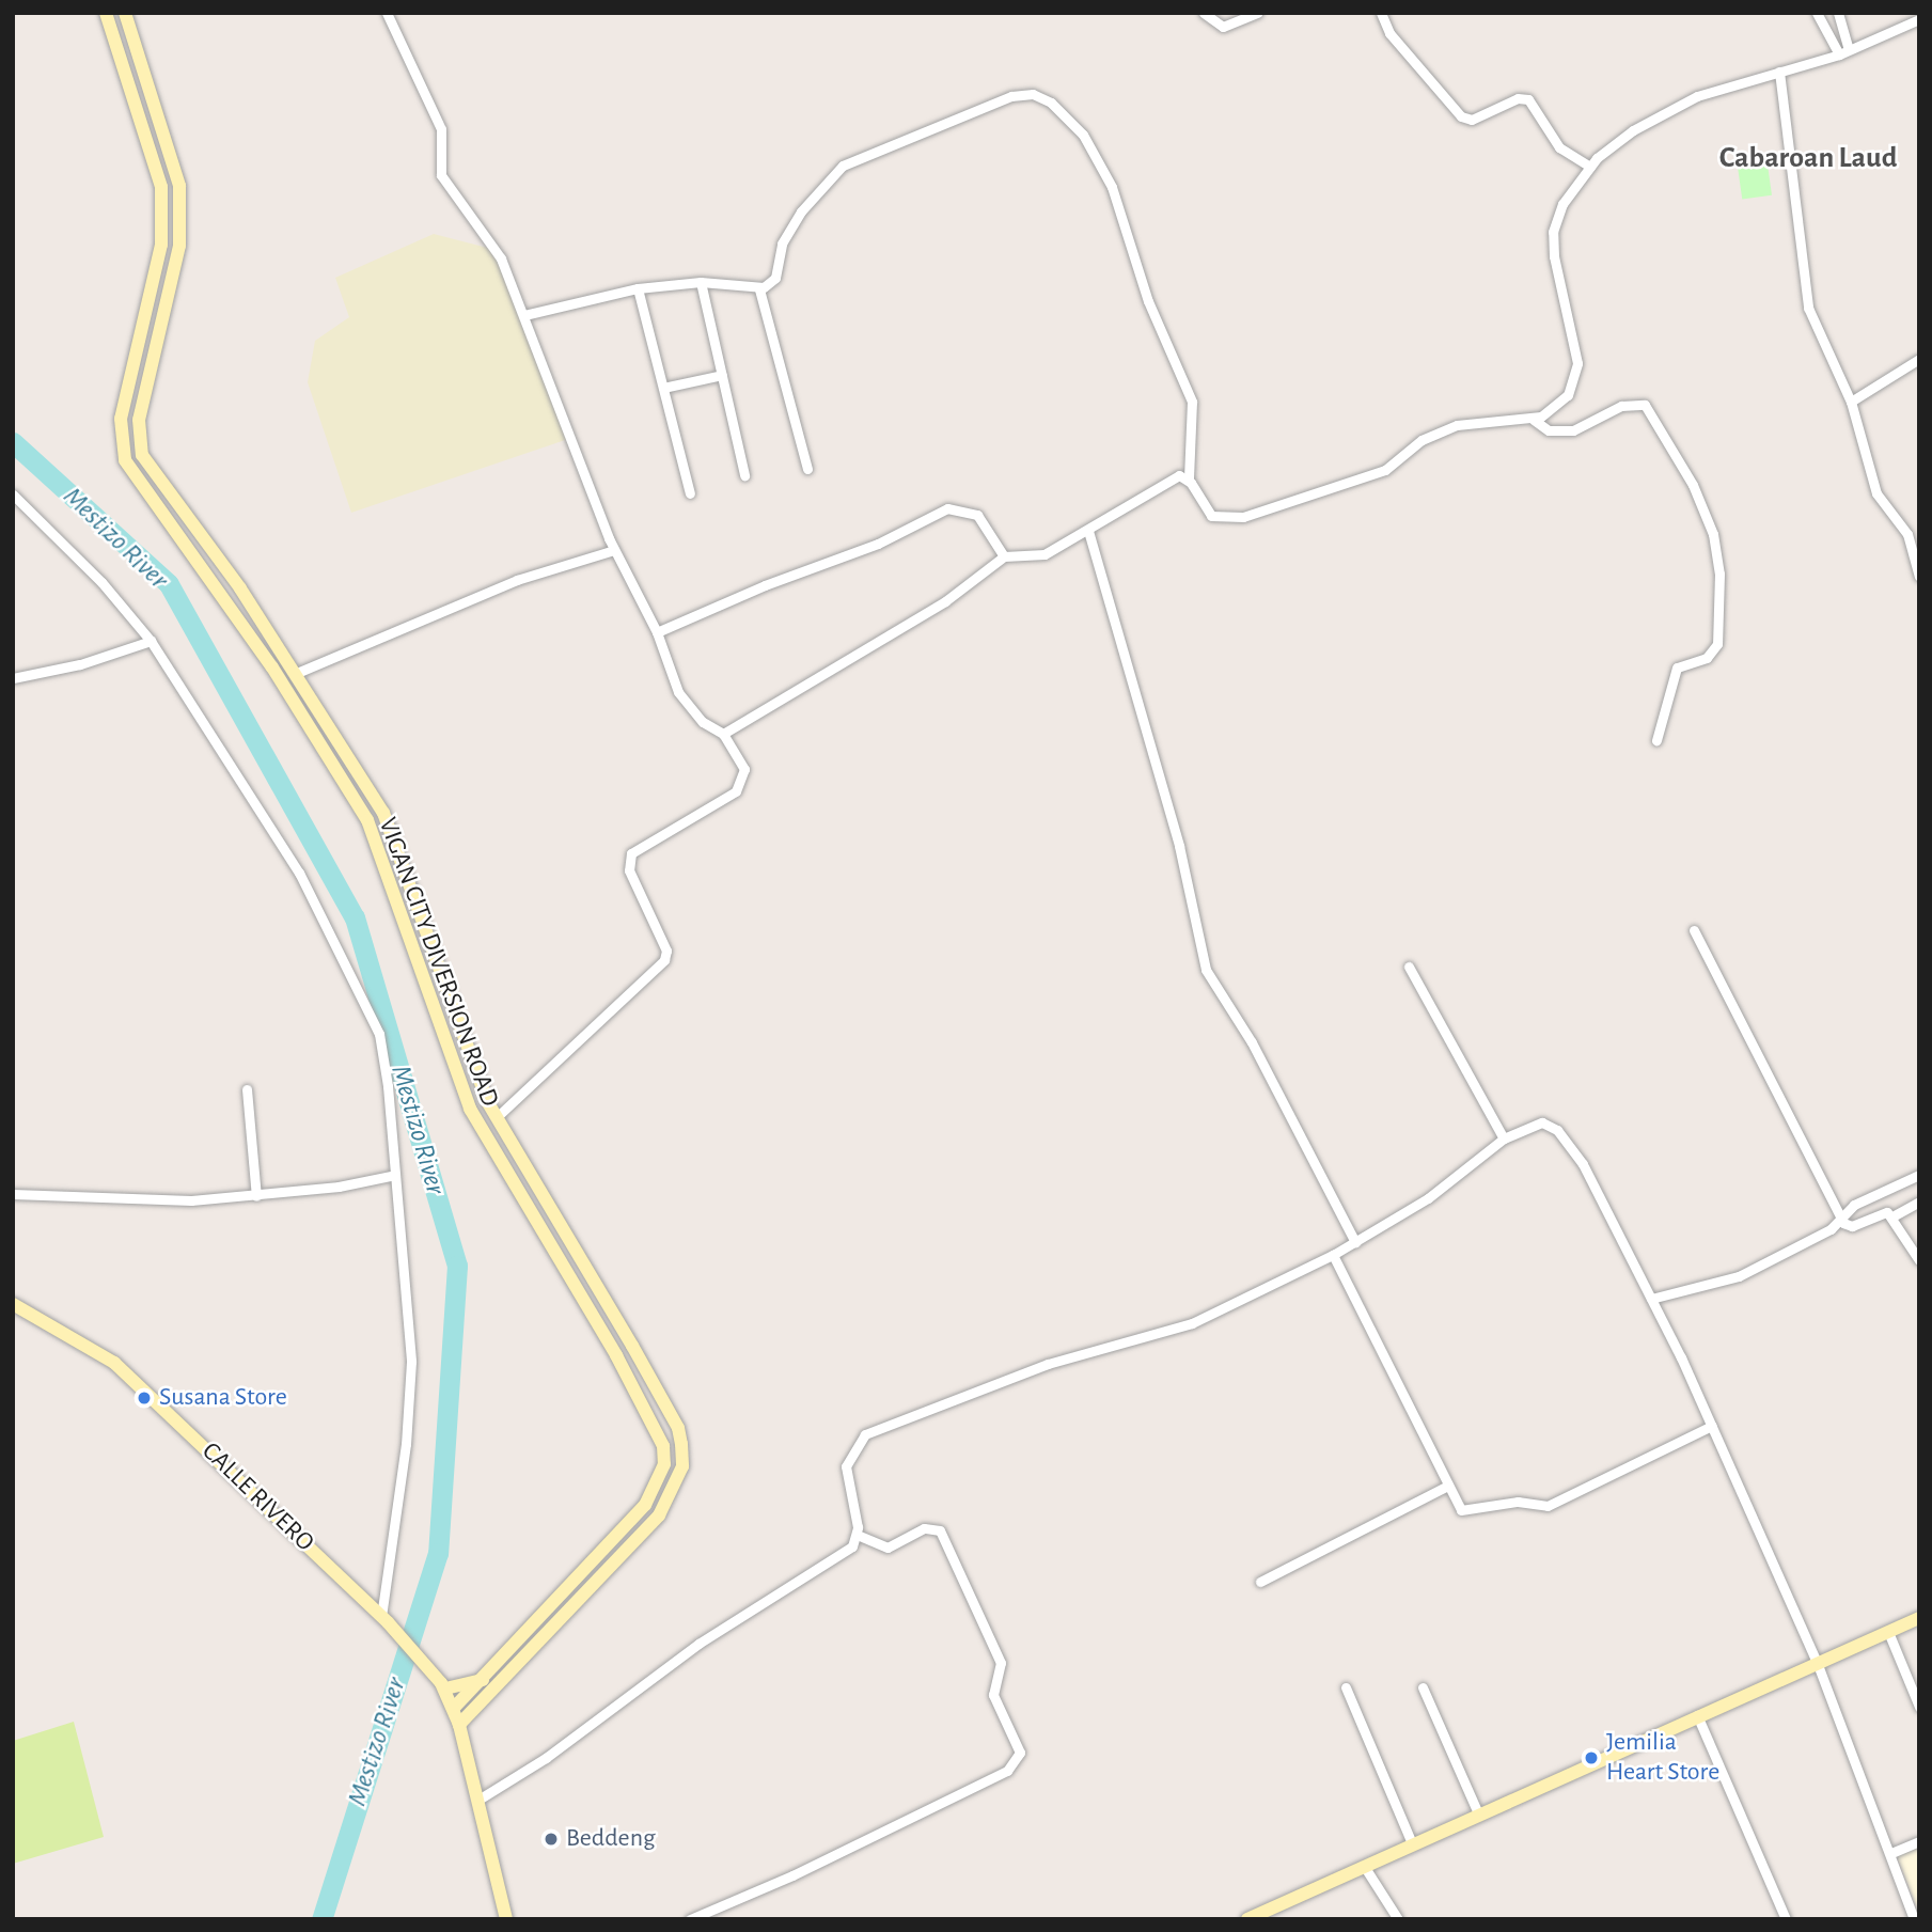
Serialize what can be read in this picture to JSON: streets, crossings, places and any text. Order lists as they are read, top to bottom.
{
  "streets": {
    "main road": ["VIGAN CITY DIVERSION ROAD", "CALLE RIVERO"]
  },
  "crossings": [
    ["VIGAN CITY DIVERSION ROAD", "CALLE RIVERO"]
  ],
  "districts": ["Cabaroan Laud"],
  "water": ["Mestizo River"],
  "places": ["Susana Store", "Jemilia Heart Store", "Beddeng"]
}
